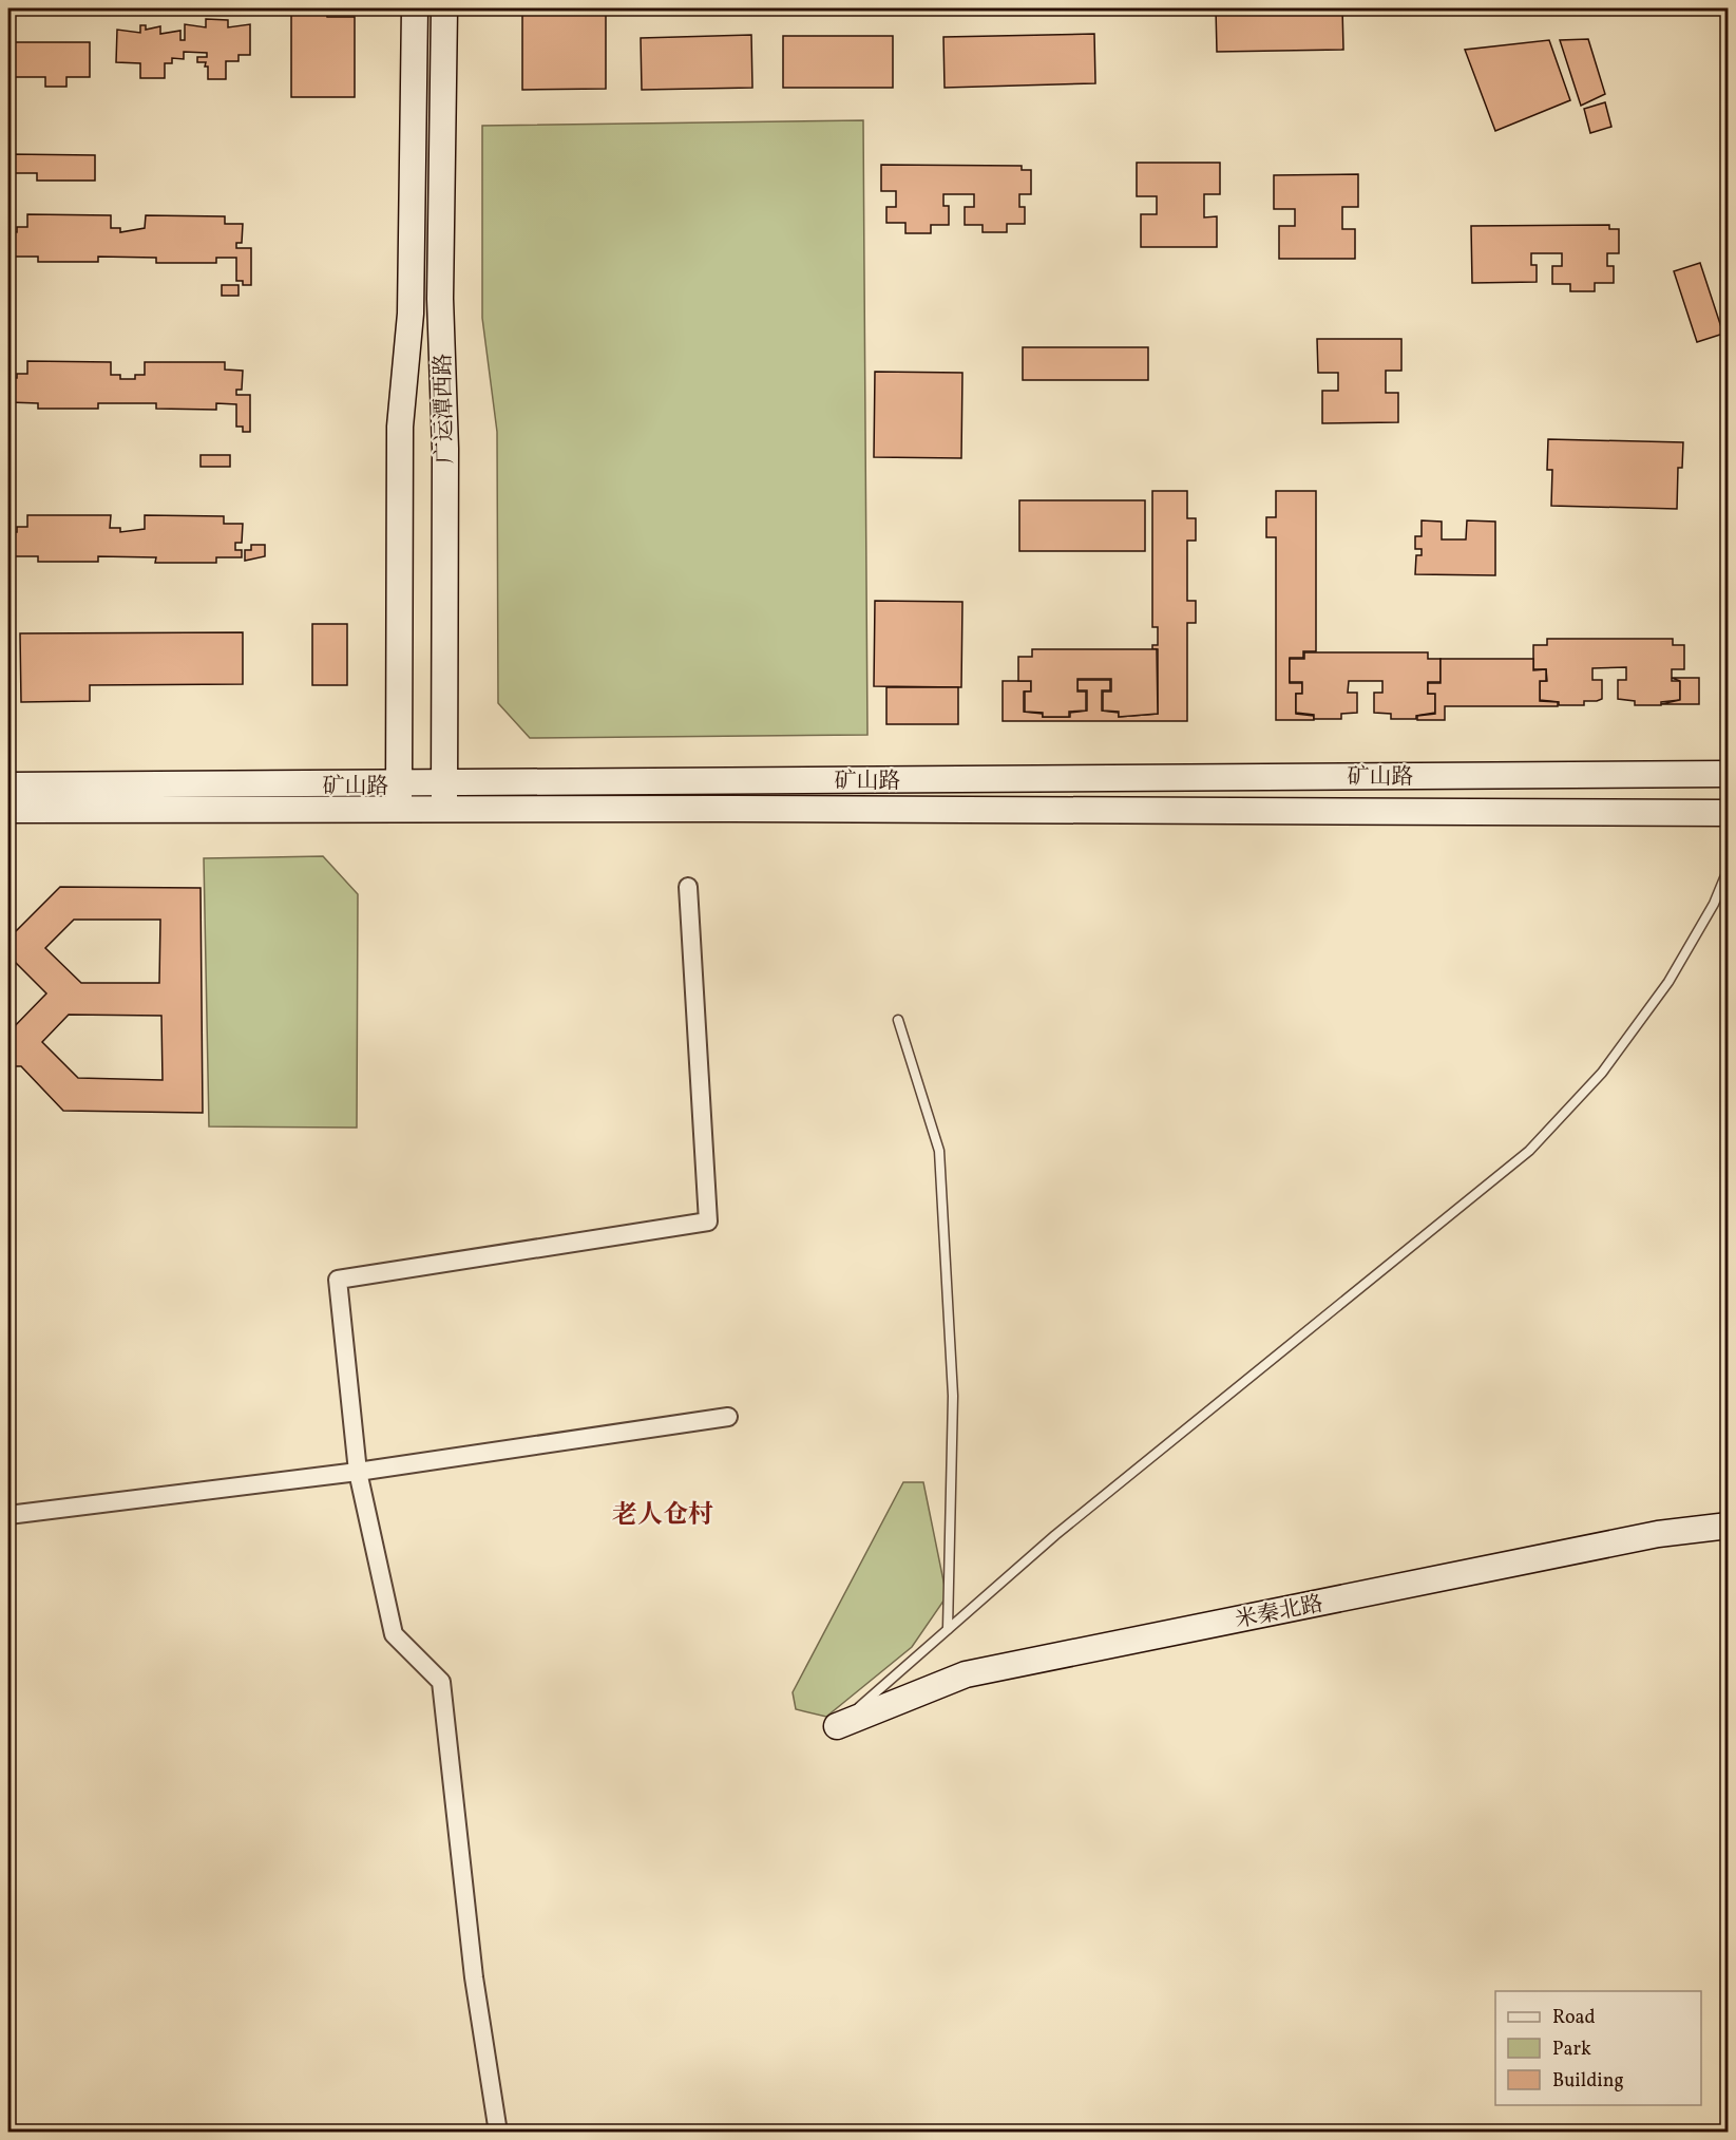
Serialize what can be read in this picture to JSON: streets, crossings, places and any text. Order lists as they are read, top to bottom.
{
  "streets": {
    "main road": ["广运潭西路", "矿山路", "米秦北路"]
  },
  "crossings": [
    ["广运潭西路", "矿山路"]
  ],
  "districts": ["老人仓村"],
  "legend": ["Road", "Park", "Building"]
}
